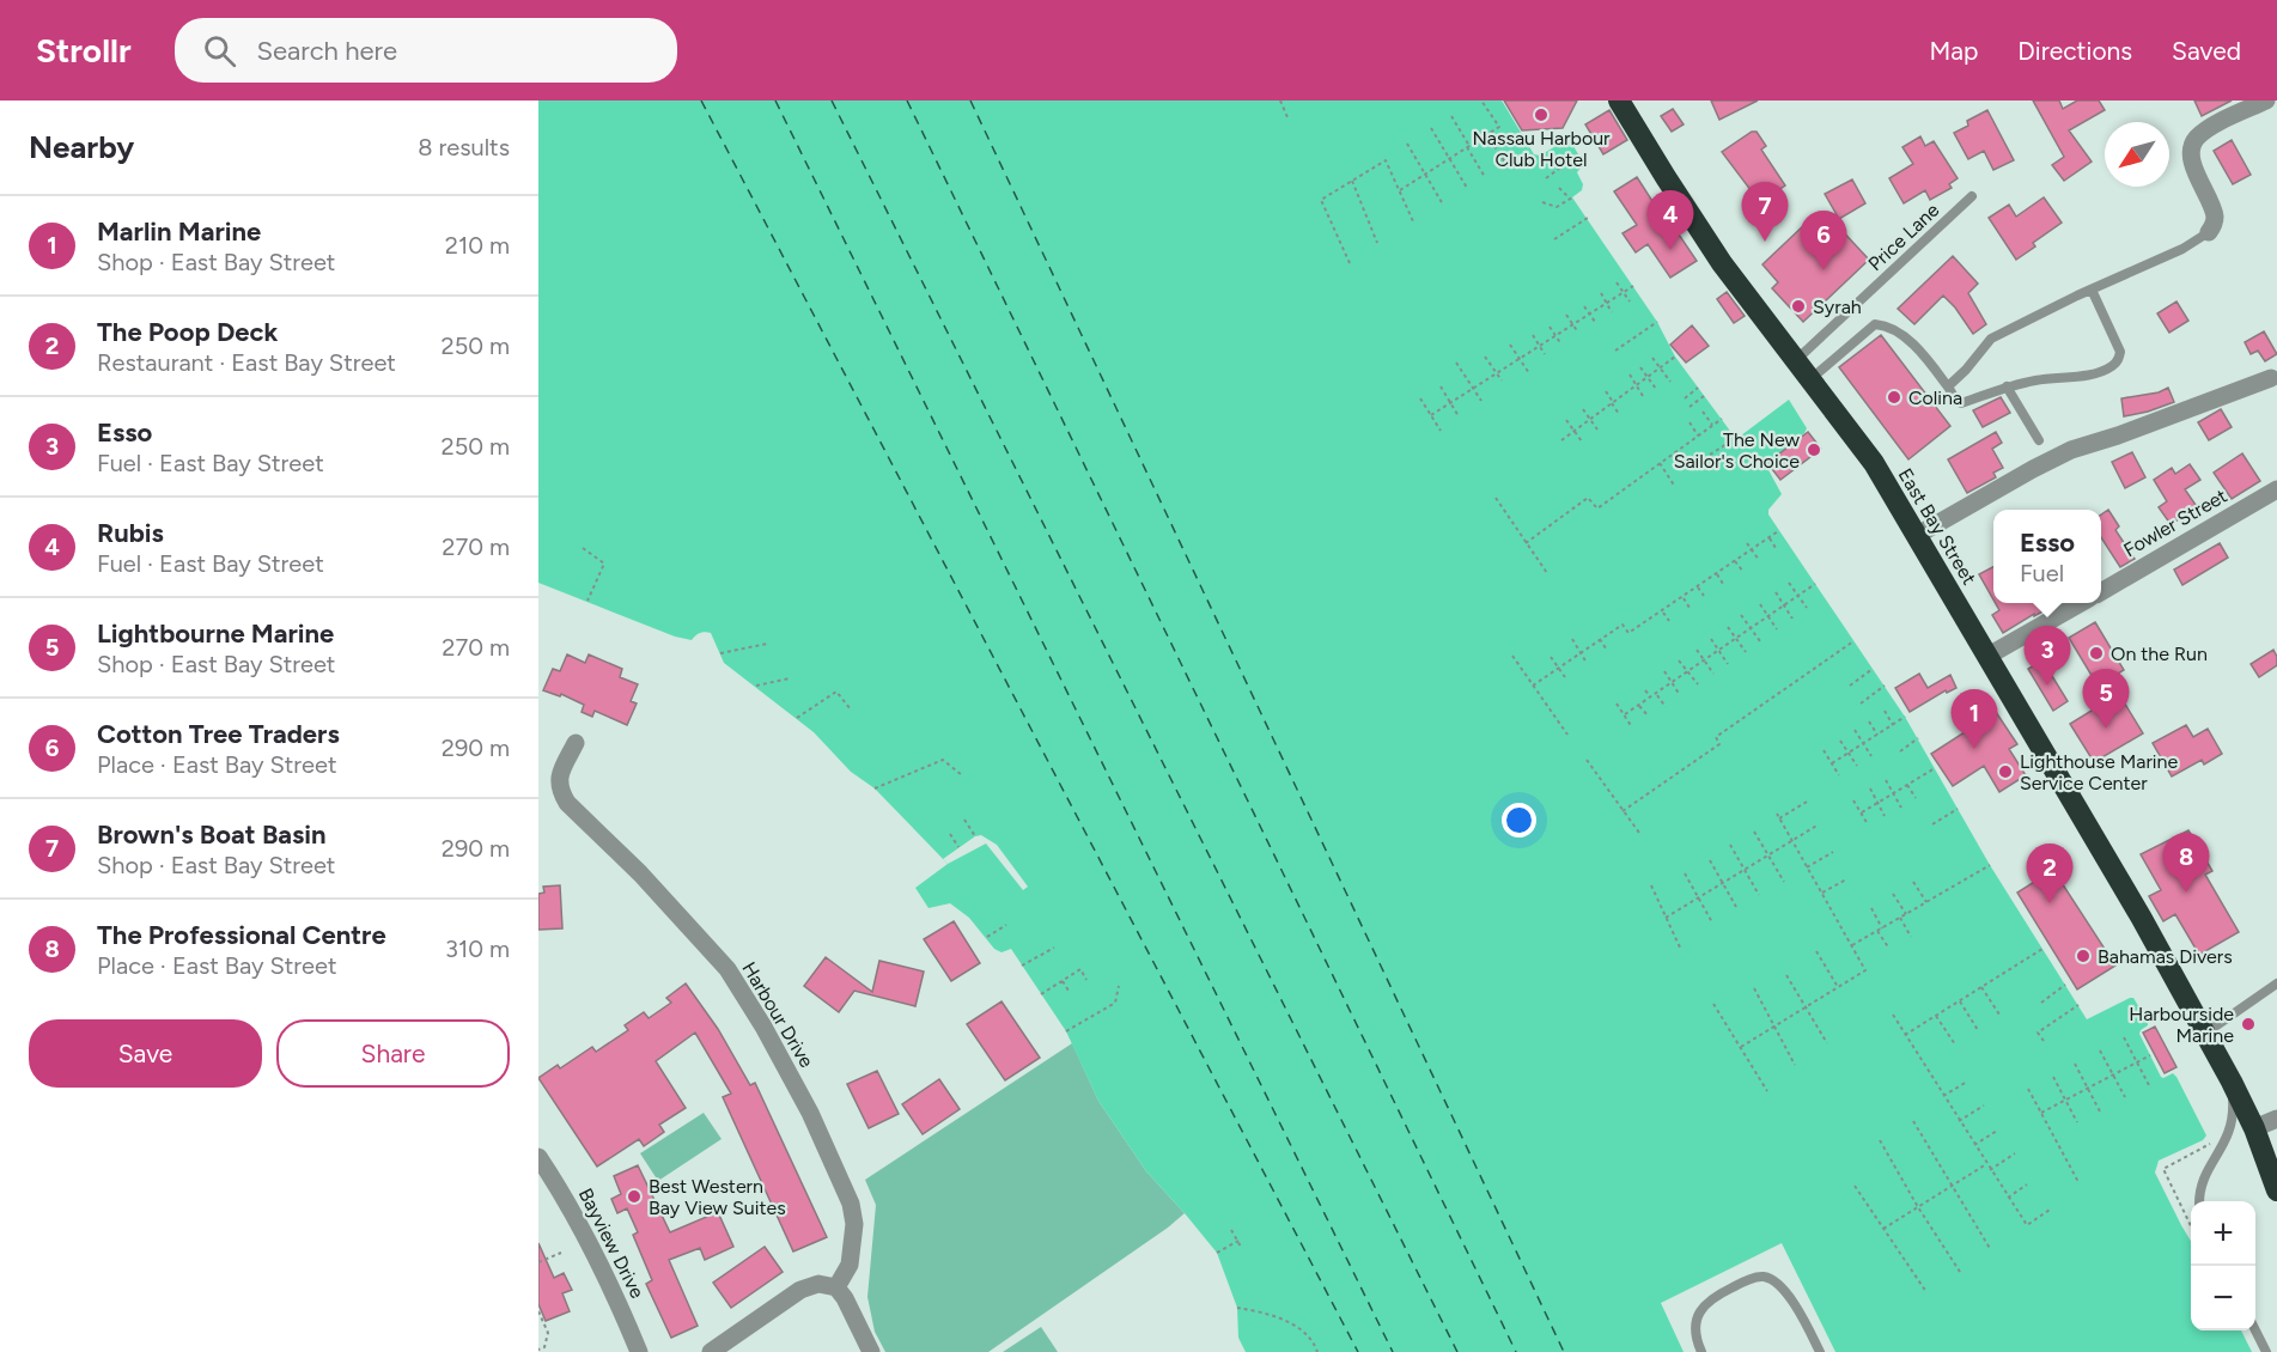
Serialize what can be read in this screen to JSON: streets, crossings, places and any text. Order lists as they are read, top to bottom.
{
  "streets": {
    "highway": ["East Bay Street"],
    "street": ["Fowler Street", "Harbour Drive", "Bayview Drive"],
    "lane": ["Price Lane"]
  },
  "crossings": [
    ["Price Lane", "East Bay Street"]
  ],
  "places": [
    "Nassau Harbour Club Hotel",
    "Syrah",
    "Colina",
    "The New Sailor's Choice",
    "On the Run",
    "Lighthouse Marine Service Center",
    "Bahamas Divers",
    "Harbourside Marine",
    "Best Western Bay View Suites"
  ],
  "north": "bottom left",
  "page": {
    "header": "Strollr",
    "search": "Search here",
    "nav": ["Map", "Directions", "Saved"],
    "heading": ["Nearby", "8 results"],
    "pins": [
      "7",
      "4",
      "6",
      "3",
      "5",
      "1",
      "8",
      "2"
    ],
    "list": [
      {
        "mark": "1",
        "name": "Marlin Marine",
        "note": "Shop · East Bay Street",
        "value": "210 m"
      },
      {
        "mark": "2",
        "name": "The Poop Deck",
        "note": "Restaurant · East Bay Street",
        "value": "250 m"
      },
      {
        "mark": "3",
        "name": "Esso",
        "note": "Fuel · East Bay Street",
        "value": "250 m"
      },
      {
        "mark": "4",
        "name": "Rubis",
        "note": "Fuel · East Bay Street",
        "value": "270 m"
      },
      {
        "mark": "5",
        "name": "Lightbourne Marine",
        "note": "Shop · East Bay Street",
        "value": "270 m"
      },
      {
        "mark": "6",
        "name": "Cotton Tree Traders",
        "note": "Place · East Bay Street",
        "value": "290 m"
      },
      {
        "mark": "7",
        "name": "Brown's Boat Basin",
        "note": "Shop · East Bay Street",
        "value": "290 m"
      },
      {
        "mark": "8",
        "name": "The Professional Centre",
        "note": "Place · East Bay Street",
        "value": "310 m"
      }
    ],
    "popup": ["Esso", "Fuel"],
    "buttons": ["Save", "Share"],
    "map_buttons": ["+", "−"]
  }
}
